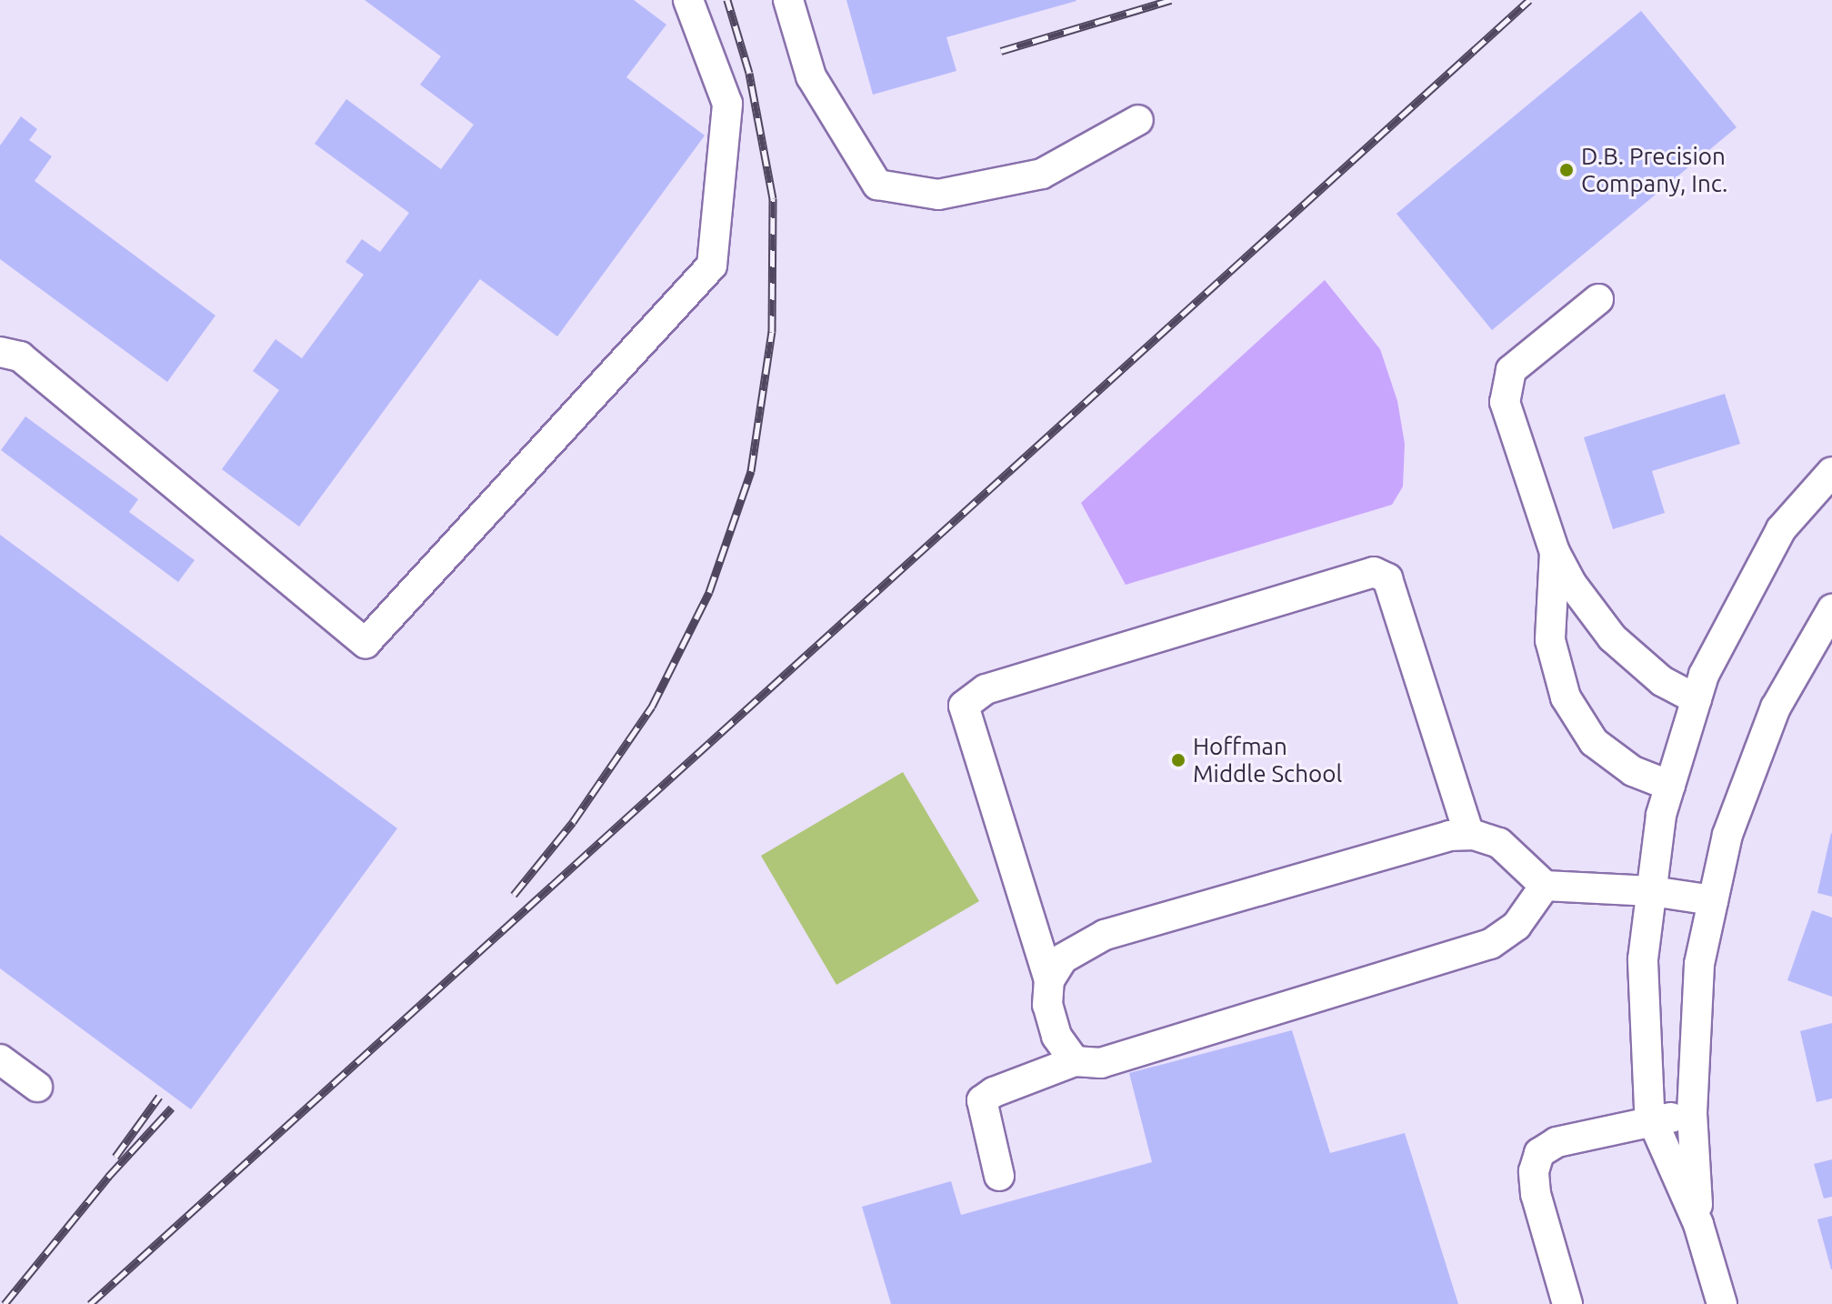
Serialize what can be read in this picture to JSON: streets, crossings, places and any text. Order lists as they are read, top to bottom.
{
  "places": ["D.B. Precision Company, Inc.", "Hoffman Middle School"]
}
